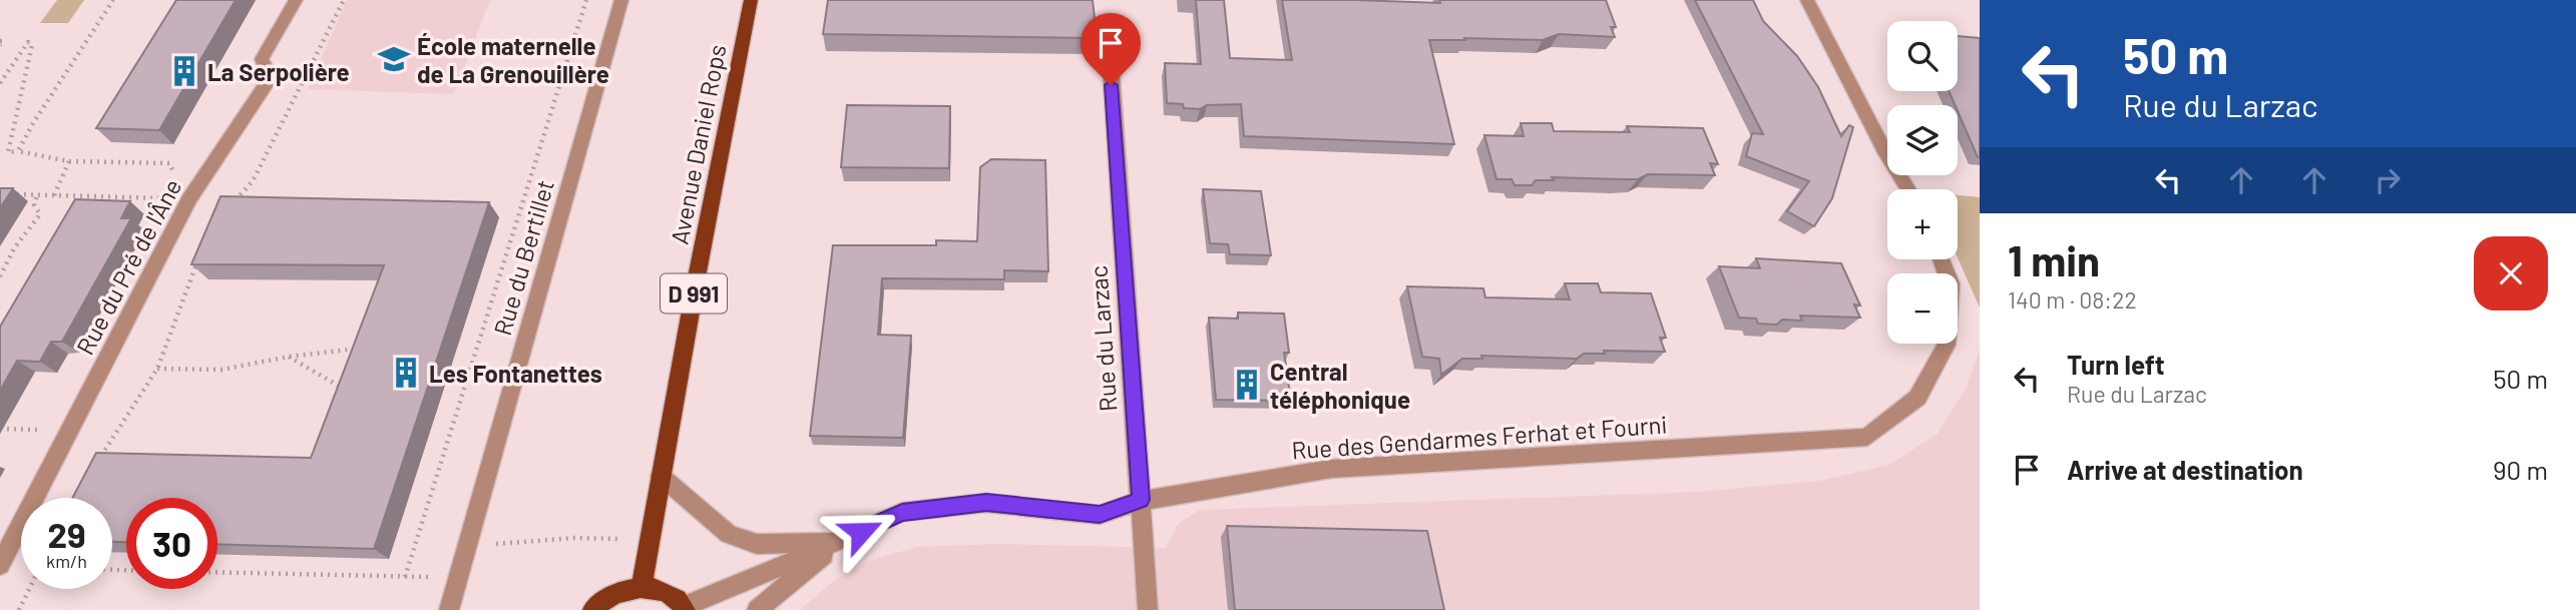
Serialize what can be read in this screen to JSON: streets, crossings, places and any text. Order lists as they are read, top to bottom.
{
  "streets": {
    "main road": ["Avenue Daniel Rops", "D 991"],
    "street": [
      "Rue du Bertillet",
      "Rue du Pré de l'Âne",
      "Rue du Larzac",
      "Rue des Gendarmes Ferhat et Fourni"
    ]
  },
  "crossings": [
    ["Rue du Larzac", "Rue des Gendarmes Ferhat et Fourni"]
  ],
  "places": {
    "school or university": ["École maternelle de La Grenouillère"],
    "building": ["La Serpolière", "Les Fontanettes", "Central téléphonique"]
  },
  "page": {
    "turn": ["50 m", "Rue du Larzac"],
    "map_buttons": ["+", "−"],
    "heading": ["1 min", "140 m · 08:22"],
    "list": [
      {
        "name": "Turn left",
        "note": "Rue du Larzac",
        "value": "50 m"
      },
      {
        "name": "Arrive at destination",
        "value": "90 m"
      }
    ],
    "speed": "29 km/h",
    "limit": "30"
  }
}
